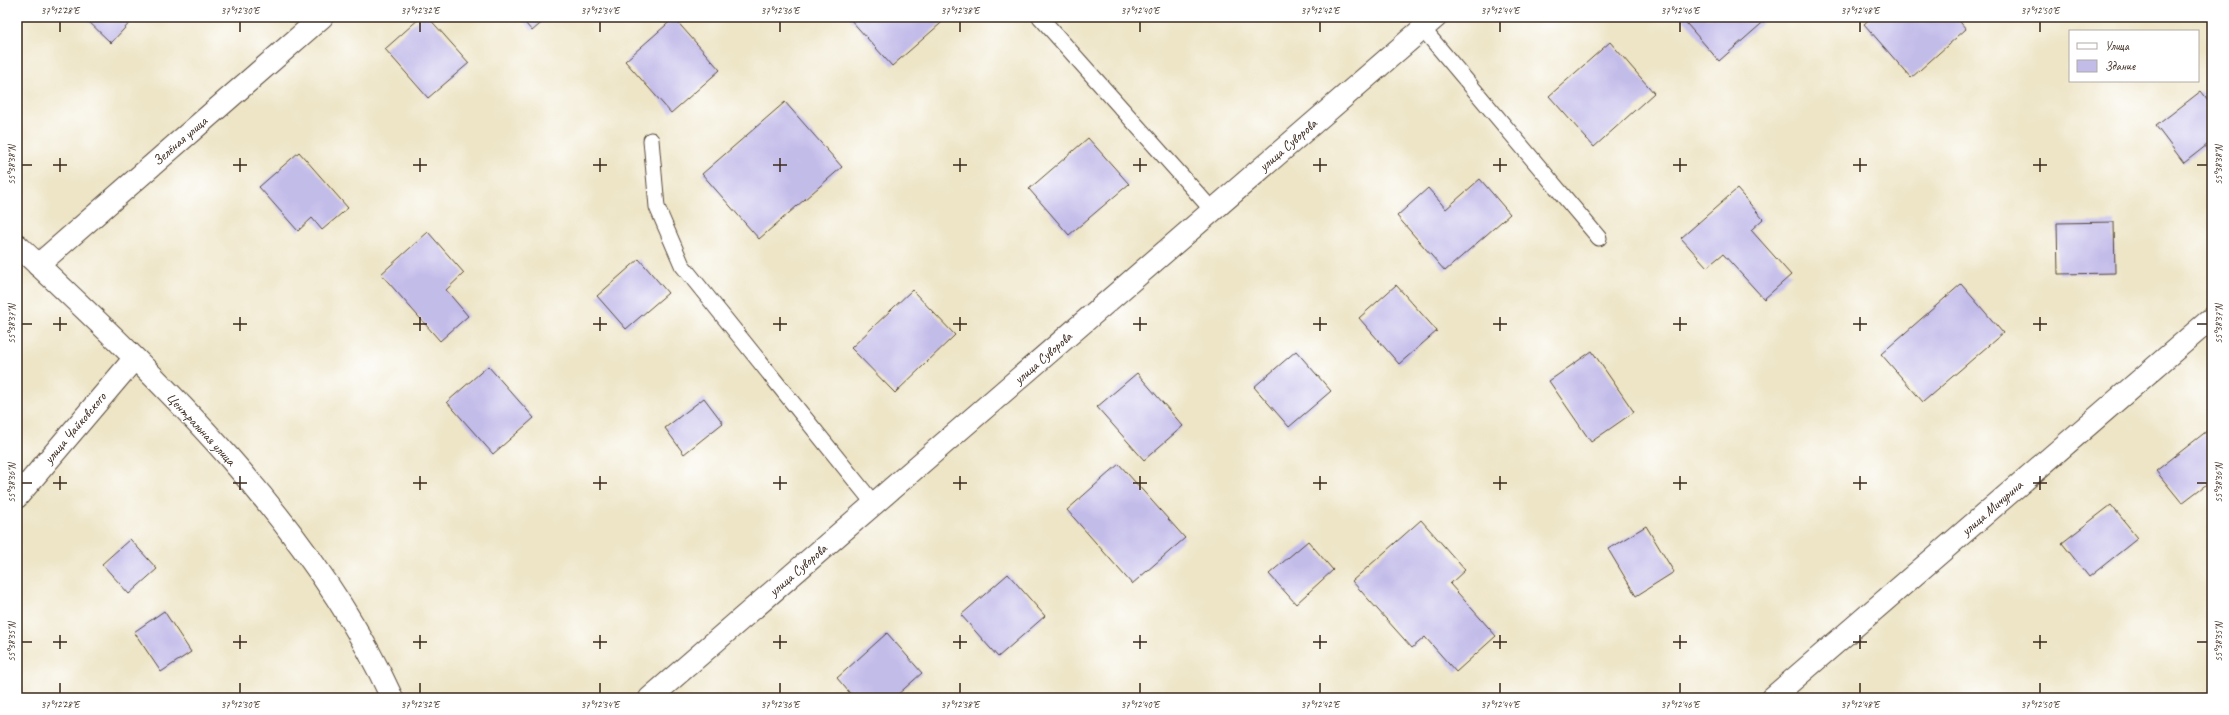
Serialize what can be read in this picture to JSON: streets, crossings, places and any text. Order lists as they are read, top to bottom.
{
  "streets": {
    "street": [
      "Зелёная улица",
      "улица Суворова",
      "улица Чайковского",
      "Центральная улица",
      "улица Мичурина"
    ]
  },
  "crossings": [
    ["Зелёная улица", "Центральная улица"],
    ["улица Чайковского", "Центральная улица"]
  ],
  "legend": ["Улица", "Здание"],
  "coordinates": [
    "37°12'28\"E",
    "37°12'30\"E",
    "37°12'32\"E",
    "37°12'34\"E",
    "37°12'36\"E",
    "37°12'38\"E",
    "37°12'40\"E",
    "37°12'42\"E",
    "37°12'44\"E",
    "37°12'46\"E",
    "37°12'48\"E",
    "37°12'50\"E",
    "55°38'38\"N",
    "55°38'37\"N",
    "55°38'36\"N",
    "55°38'35\"N"
  ]
}
